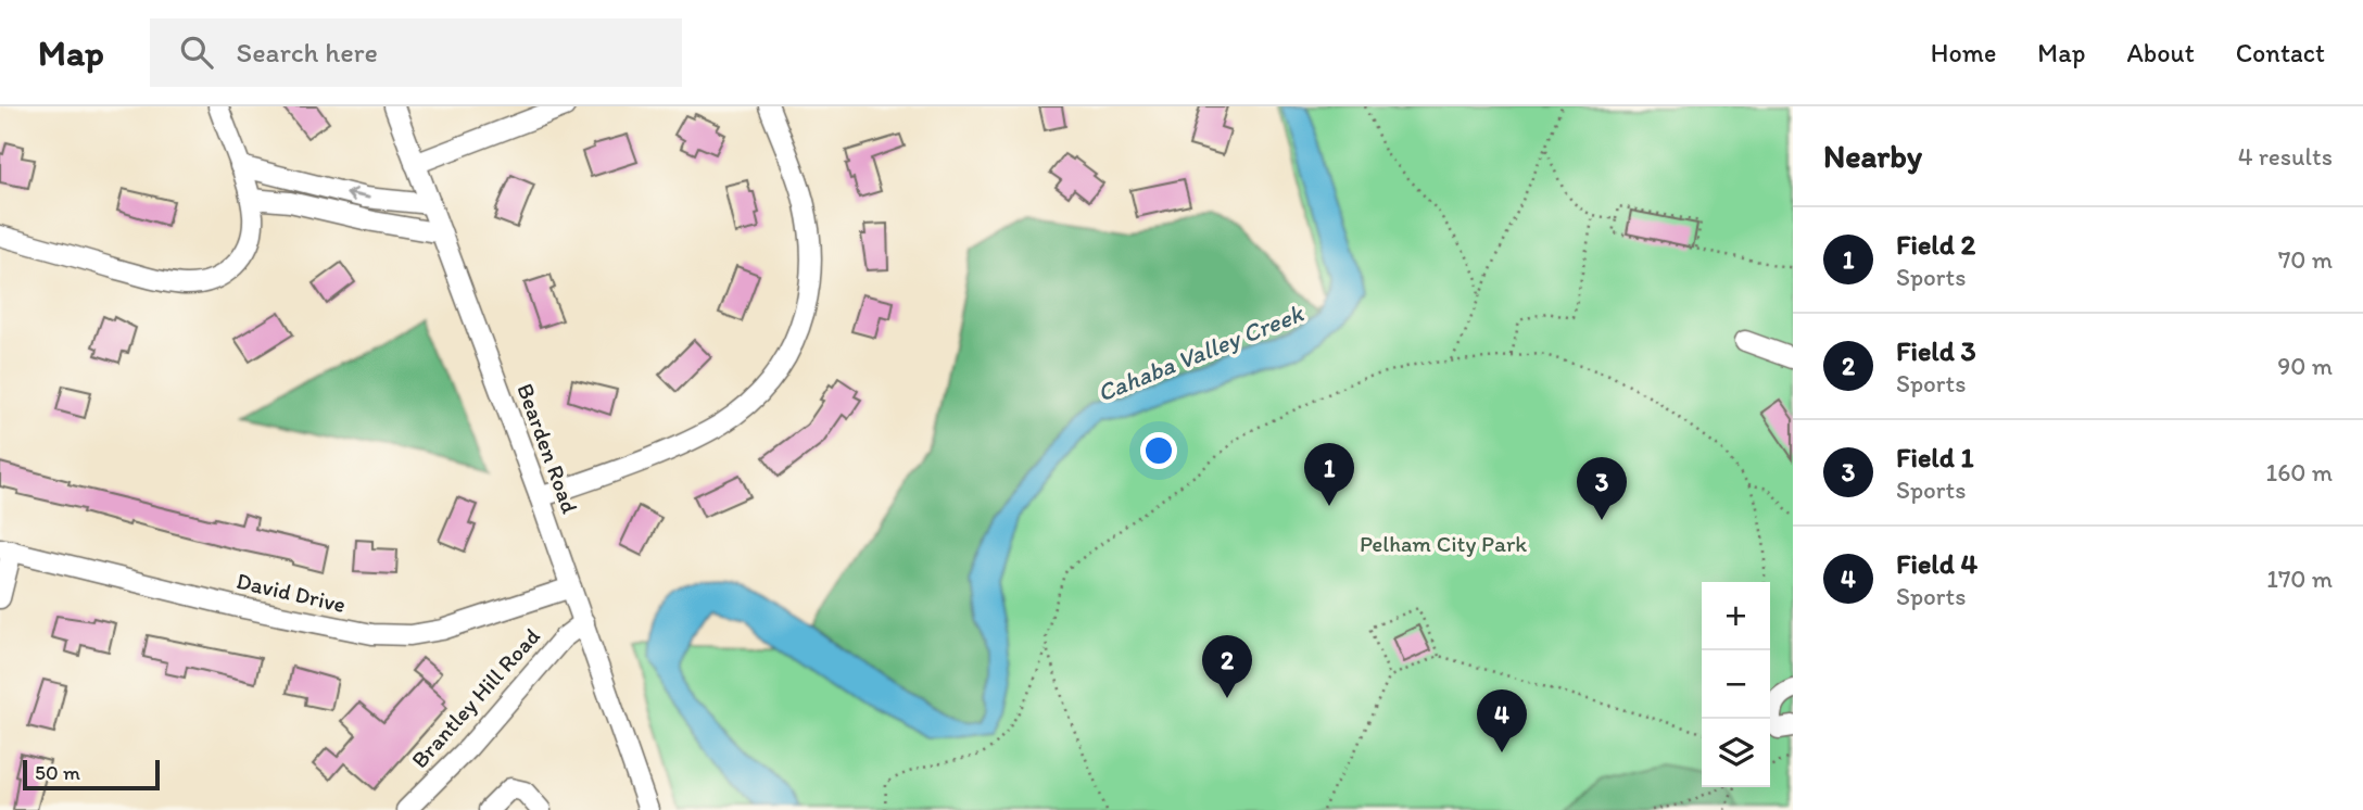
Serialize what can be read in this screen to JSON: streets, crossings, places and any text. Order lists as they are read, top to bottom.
{
  "streets": {
    "street": ["Bearden Road", "David Drive", "Brantley Hill Road"]
  },
  "crossings": [
    ["Bearden Road", "David Drive"],
    ["Bearden Road", "Brantley Hill Road"]
  ],
  "water": ["Cahaba Valley Creek"],
  "parks": ["Pelham City Park"],
  "scale_bar": "50 m",
  "page": {
    "header": "Map",
    "search": "Search here",
    "nav": [
      "Home",
      "Map",
      "About",
      "Contact"
    ],
    "heading": ["Nearby", "4 results"],
    "list": [
      {
        "mark": "1",
        "name": "Field 2",
        "note": "Sports",
        "value": "70 m"
      },
      {
        "mark": "2",
        "name": "Field 3",
        "note": "Sports",
        "value": "90 m"
      },
      {
        "mark": "3",
        "name": "Field 1",
        "note": "Sports",
        "value": "160 m"
      },
      {
        "mark": "4",
        "name": "Field 4",
        "note": "Sports",
        "value": "170 m"
      }
    ],
    "pins": [
      "1",
      "3",
      "2",
      "4"
    ],
    "map_buttons": ["+", "−"],
    "scale": "50 m"
  }
}
